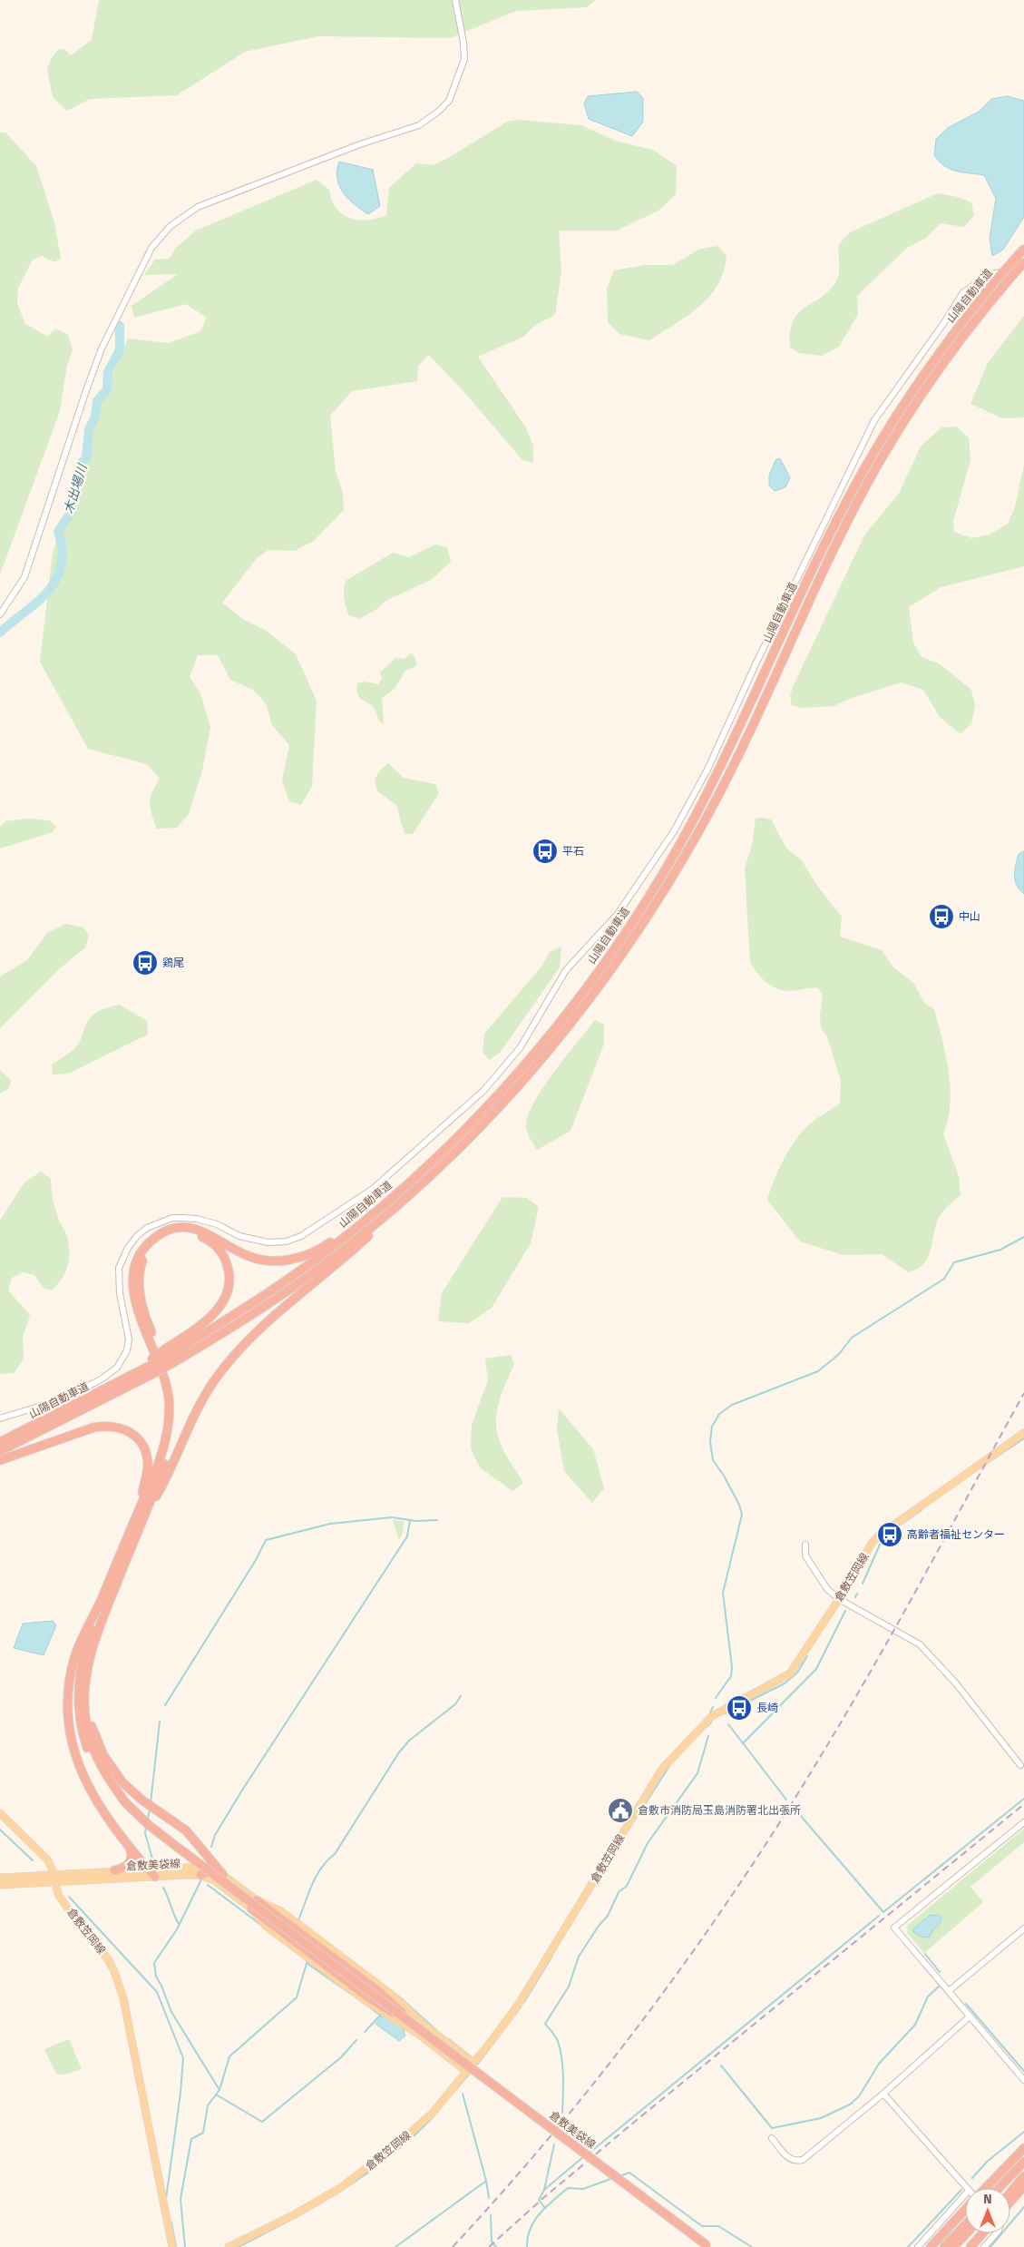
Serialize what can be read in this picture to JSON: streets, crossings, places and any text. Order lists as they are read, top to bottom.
{
  "streets": {
    "highway": ["山陽自動車道", "倉敷美袋線"],
    "main road": ["倉敷笠岡線"]
  },
  "crossings": [
    ["倉敷笠岡線", "倉敷美袋線"]
  ],
  "water": ["木出場川"],
  "places": {
    "bus stop": [
      "平石",
      "中山",
      "鶏尾",
      "高齢者福祉センター",
      "長崎"
    ],
    "public building": ["倉敷市消防局玉島消防署北出張所"]
  },
  "north": "top"
}
